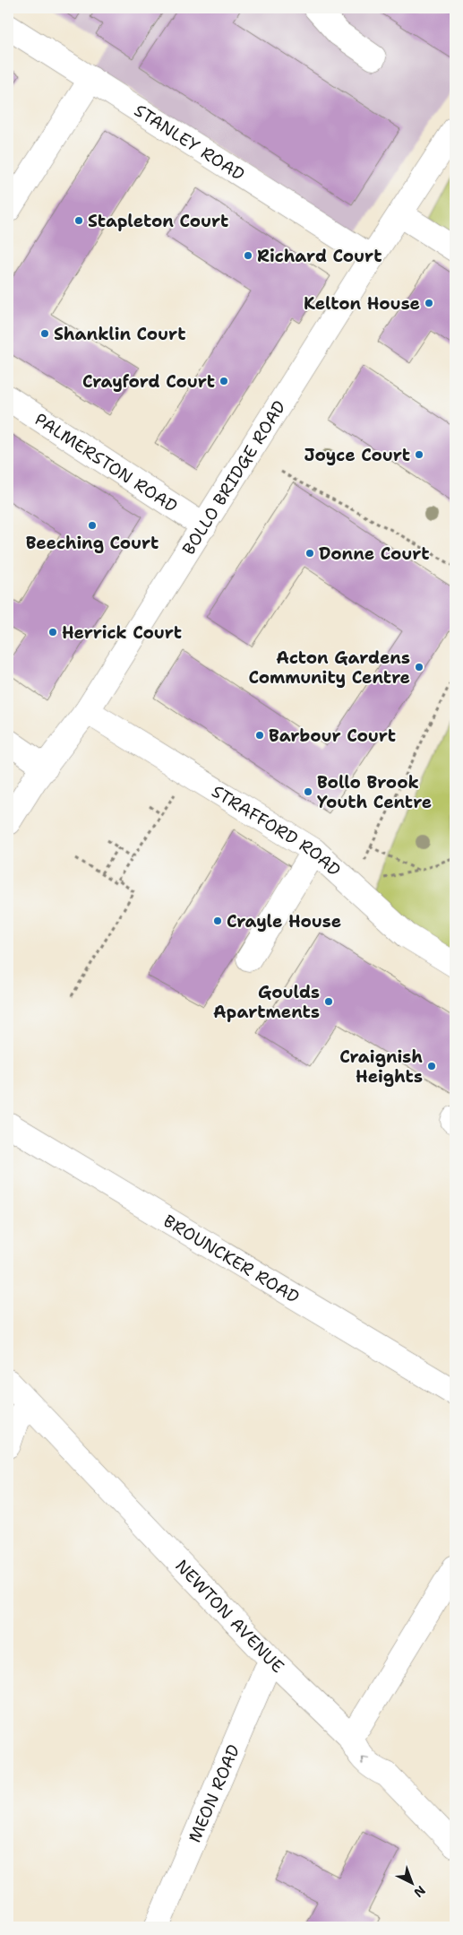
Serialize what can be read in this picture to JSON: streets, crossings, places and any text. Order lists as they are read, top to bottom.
{
  "streets": {
    "street": [
      "STANLEY ROAD",
      "PALMERSTON ROAD",
      "BOLLO BRIDGE ROAD",
      "STRAFFORD ROAD",
      "BROUNCKER ROAD",
      "NEWTON AVENUE",
      "MEON ROAD"
    ]
  },
  "crossings": [
    ["STANLEY ROAD", "BOLLO BRIDGE ROAD"],
    ["PALMERSTON ROAD", "BOLLO BRIDGE ROAD"],
    ["BOLLO BRIDGE ROAD", "STRAFFORD ROAD"],
    ["NEWTON AVENUE", "MEON ROAD"]
  ],
  "places": [
    "Stapleton Court",
    "Richard Court",
    "Kelton House",
    "Shanklin Court",
    "Crayford Court",
    "Joyce Court",
    "Beeching Court",
    "Donne Court",
    "Herrick Court",
    "Acton Gardens Community Centre",
    "Barbour Court",
    "Bollo Brook Youth Centre",
    "Crayle House",
    "Goulds Apartments",
    "Craignish Heights"
  ],
  "north": "bottom right"
}
